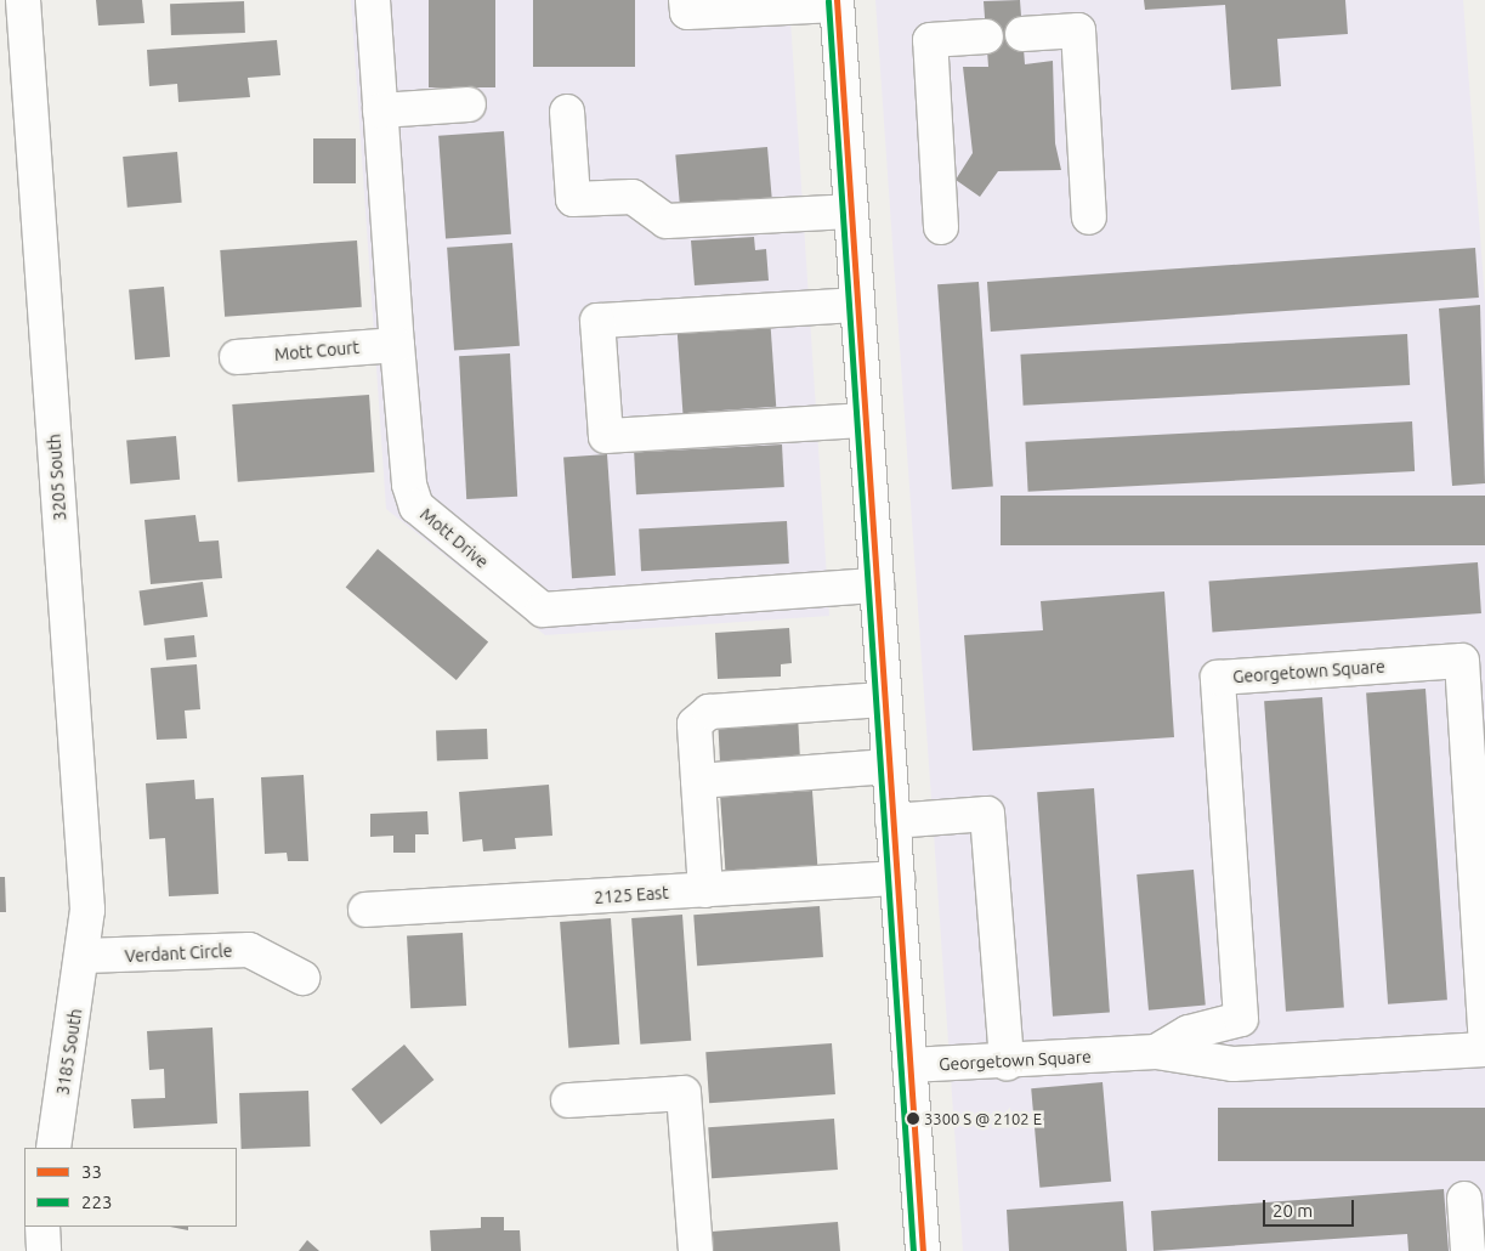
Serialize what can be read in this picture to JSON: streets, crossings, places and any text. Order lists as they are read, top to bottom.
{
  "streets": {
    "street": [
      "Mott Court",
      "3205 South",
      "Mott Drive",
      "Georgetown Square",
      "2125 East",
      "Verdant Circle",
      "3185 South"
    ]
  },
  "crossings": [
    ["Mott Court", "Mott Drive"],
    ["3205 South", "Verdant Circle"],
    ["3205 South", "3185 South"],
    ["Verdant Circle", "3185 South"]
  ],
  "places": ["3300 S @ 2102 E"],
  "lines": ["transit line 33", "transit line 223"],
  "legend": ["33", "223"],
  "scale_bar": "20 m"
}
